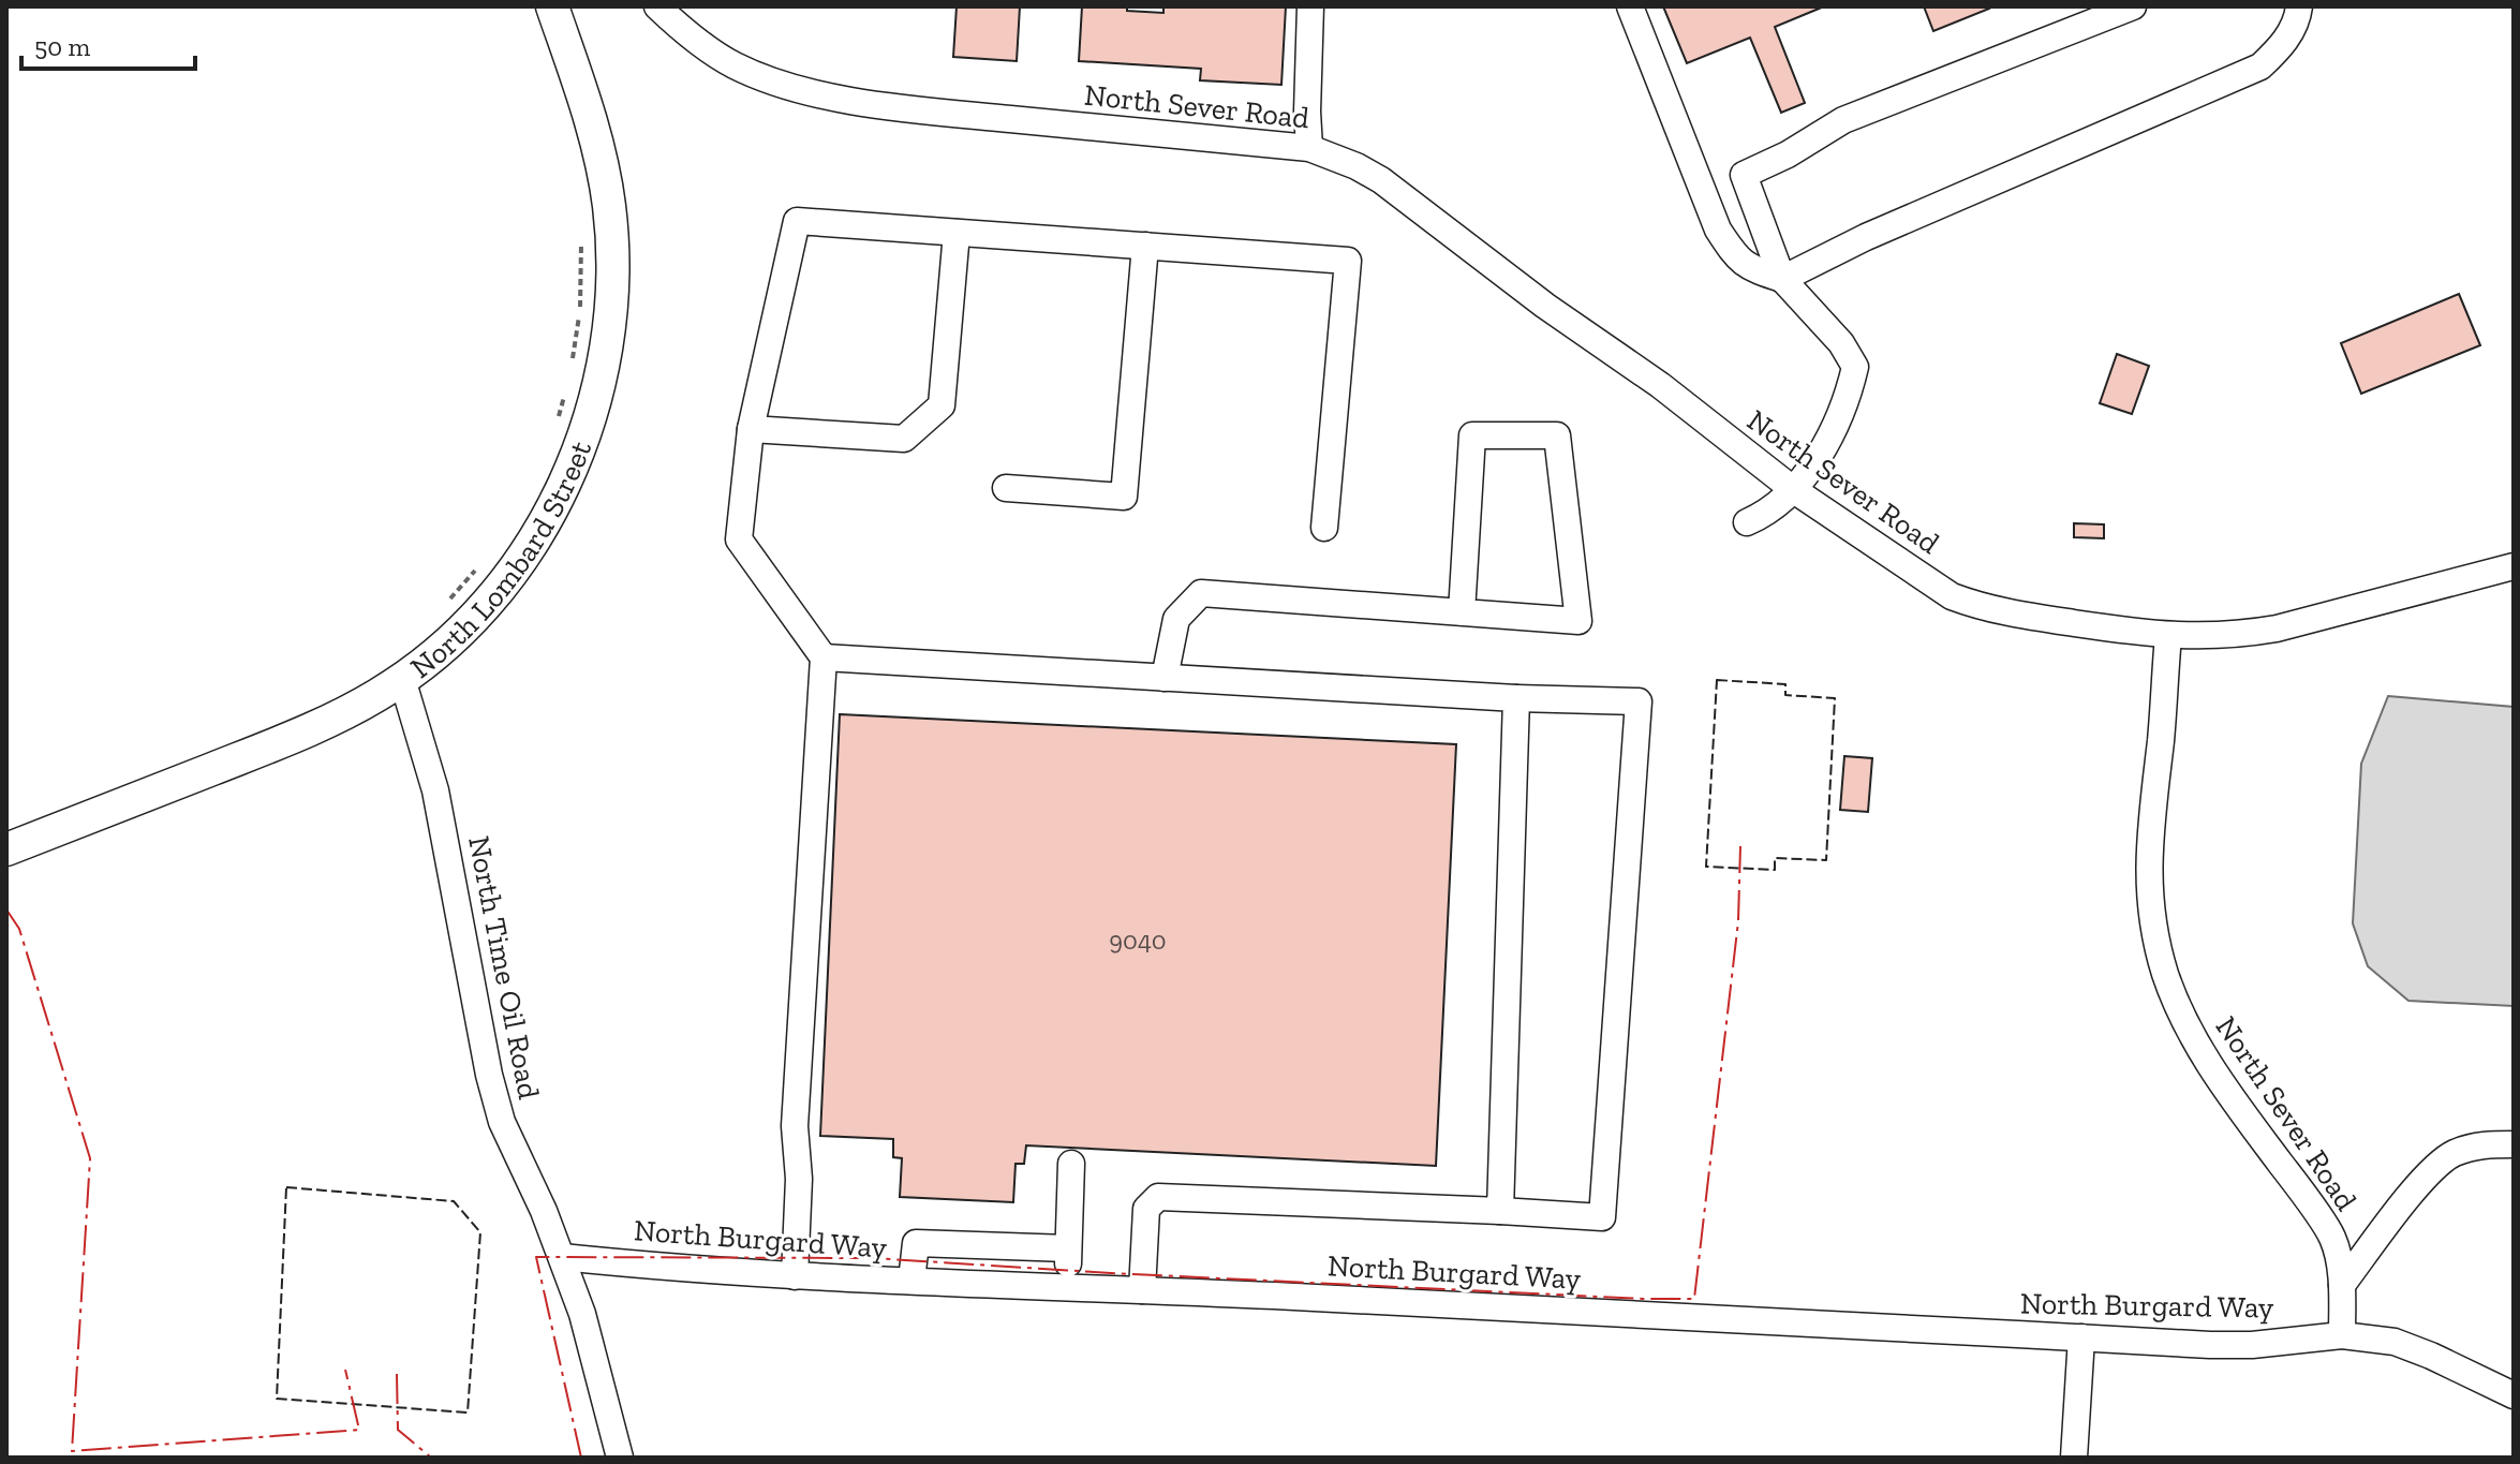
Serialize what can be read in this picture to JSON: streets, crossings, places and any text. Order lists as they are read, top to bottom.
{
  "streets": {
    "main road": ["North Lombard Street"],
    "street": ["North Sever Road", "North Time Oil Road", "North Burgard Way"]
  },
  "crossings": [
    ["North Sever Road", "North Burgard Way"],
    ["North Lombard Street", "North Time Oil Road"],
    ["North Time Oil Road", "North Burgard Way"]
  ],
  "house_numbers": ["9040"],
  "scale_bar": "50 m"
}
